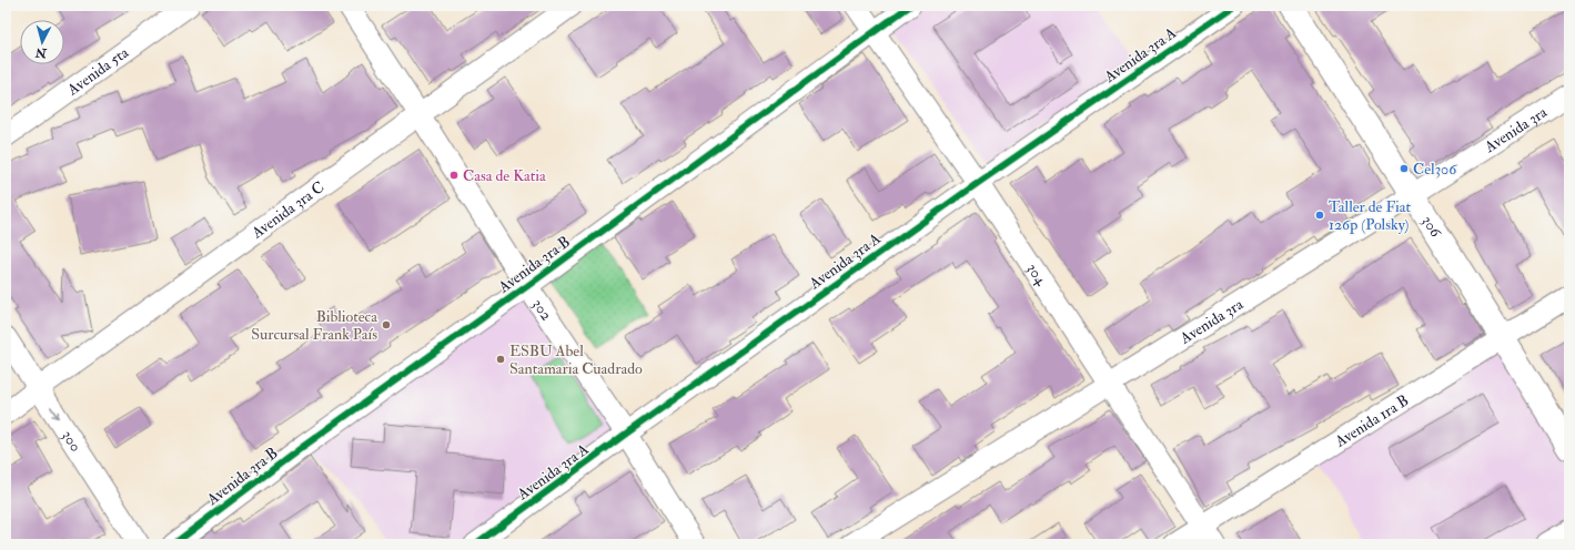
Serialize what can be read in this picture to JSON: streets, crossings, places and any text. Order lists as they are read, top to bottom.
{
  "streets": {
    "street": [
      "Avenida 3ra A",
      "Avenida 5ta",
      "Avenida 3ra",
      "Avenida 3ra C",
      "306",
      "Avenida 3ra B",
      "304",
      "302",
      "Avenida 1ra B",
      "300"
    ]
  },
  "crossings": [
    ["Avenida 3ra A", "304"],
    ["Avenida 3ra A", "302"],
    ["Avenida 3ra", "306"],
    ["Avenida 3ra", "304"],
    ["Avenida 3ra C", "302"],
    ["Avenida 3ra C", "300"],
    ["306", "Avenida 1ra B"],
    ["Avenida 3ra B", "304"],
    ["Avenida 3ra B", "302"],
    ["304", "Avenida 1ra B"]
  ],
  "one_way": ["300"],
  "places": [
    "Cel306",
    "Casa de Katia",
    "Taller de Fiat 126p (Polsky)",
    "Biblioteca Surcursal Frank País",
    "ESBU Abel Santamaria Cuadrado"
  ],
  "north": "bottom"
}
